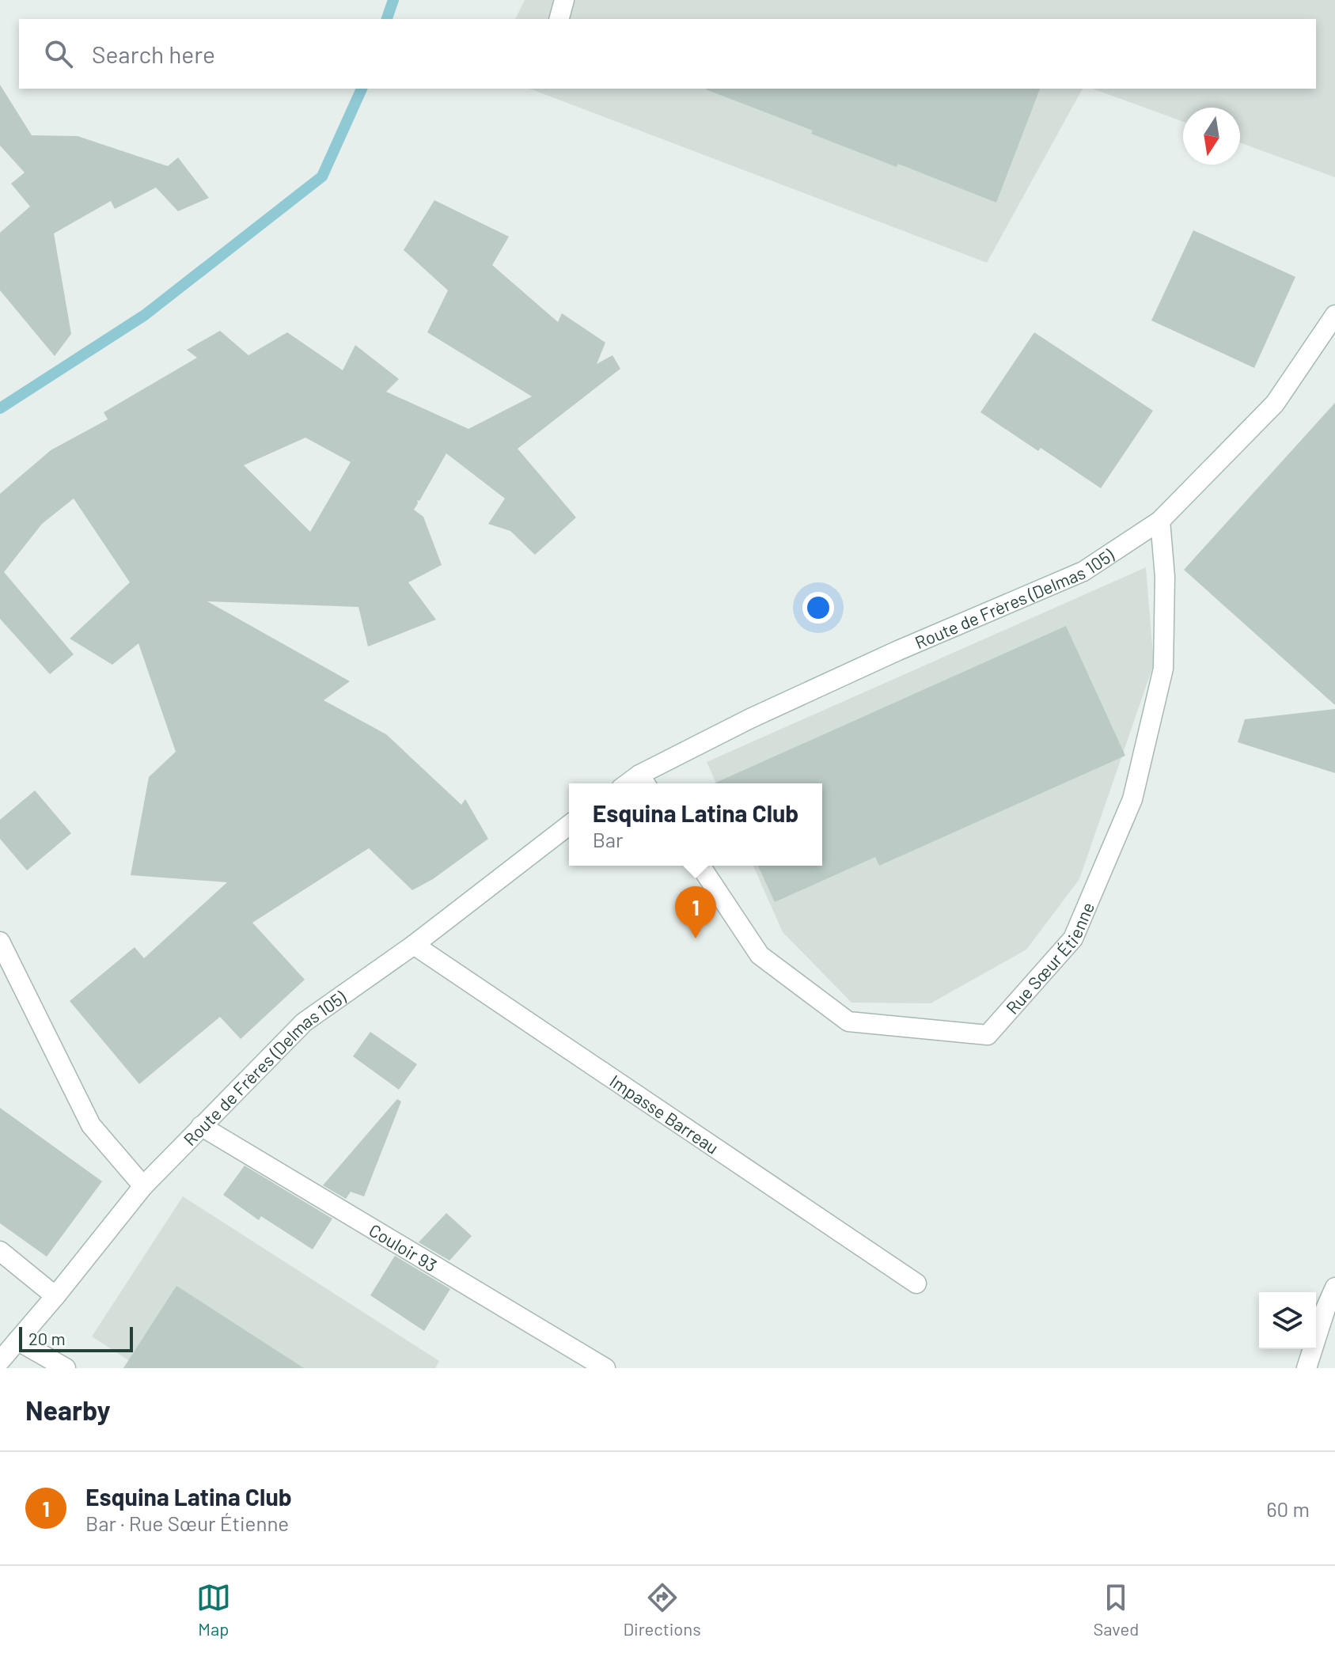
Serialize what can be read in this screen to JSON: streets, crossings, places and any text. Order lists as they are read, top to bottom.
{
  "streets": {
    "street": [
      "Route de Frères (Delmas 105)",
      "Rue Sœur Étienne",
      "Impasse Barreau",
      "Couloir 93"
    ]
  },
  "crossings": [
    ["Route de Frères (Delmas 105)", "Rue Sœur Étienne"],
    ["Route de Frères (Delmas 105)", "Impasse Barreau"],
    ["Route de Frères (Delmas 105)", "Couloir 93"]
  ],
  "scale_bar": "20 m",
  "north": "bottom",
  "page": {
    "search": "Search here",
    "popup": ["Esquina Latina Club", "Bar"],
    "pins": "1",
    "scale": "20 m",
    "heading": "Nearby",
    "list": [
      {
        "mark": "1",
        "name": "Esquina Latina Club",
        "note": "Bar · Rue Sœur Étienne",
        "value": "60 m"
      }
    ],
    "nav": ["Map", "Directions", "Saved"]
  }
}
